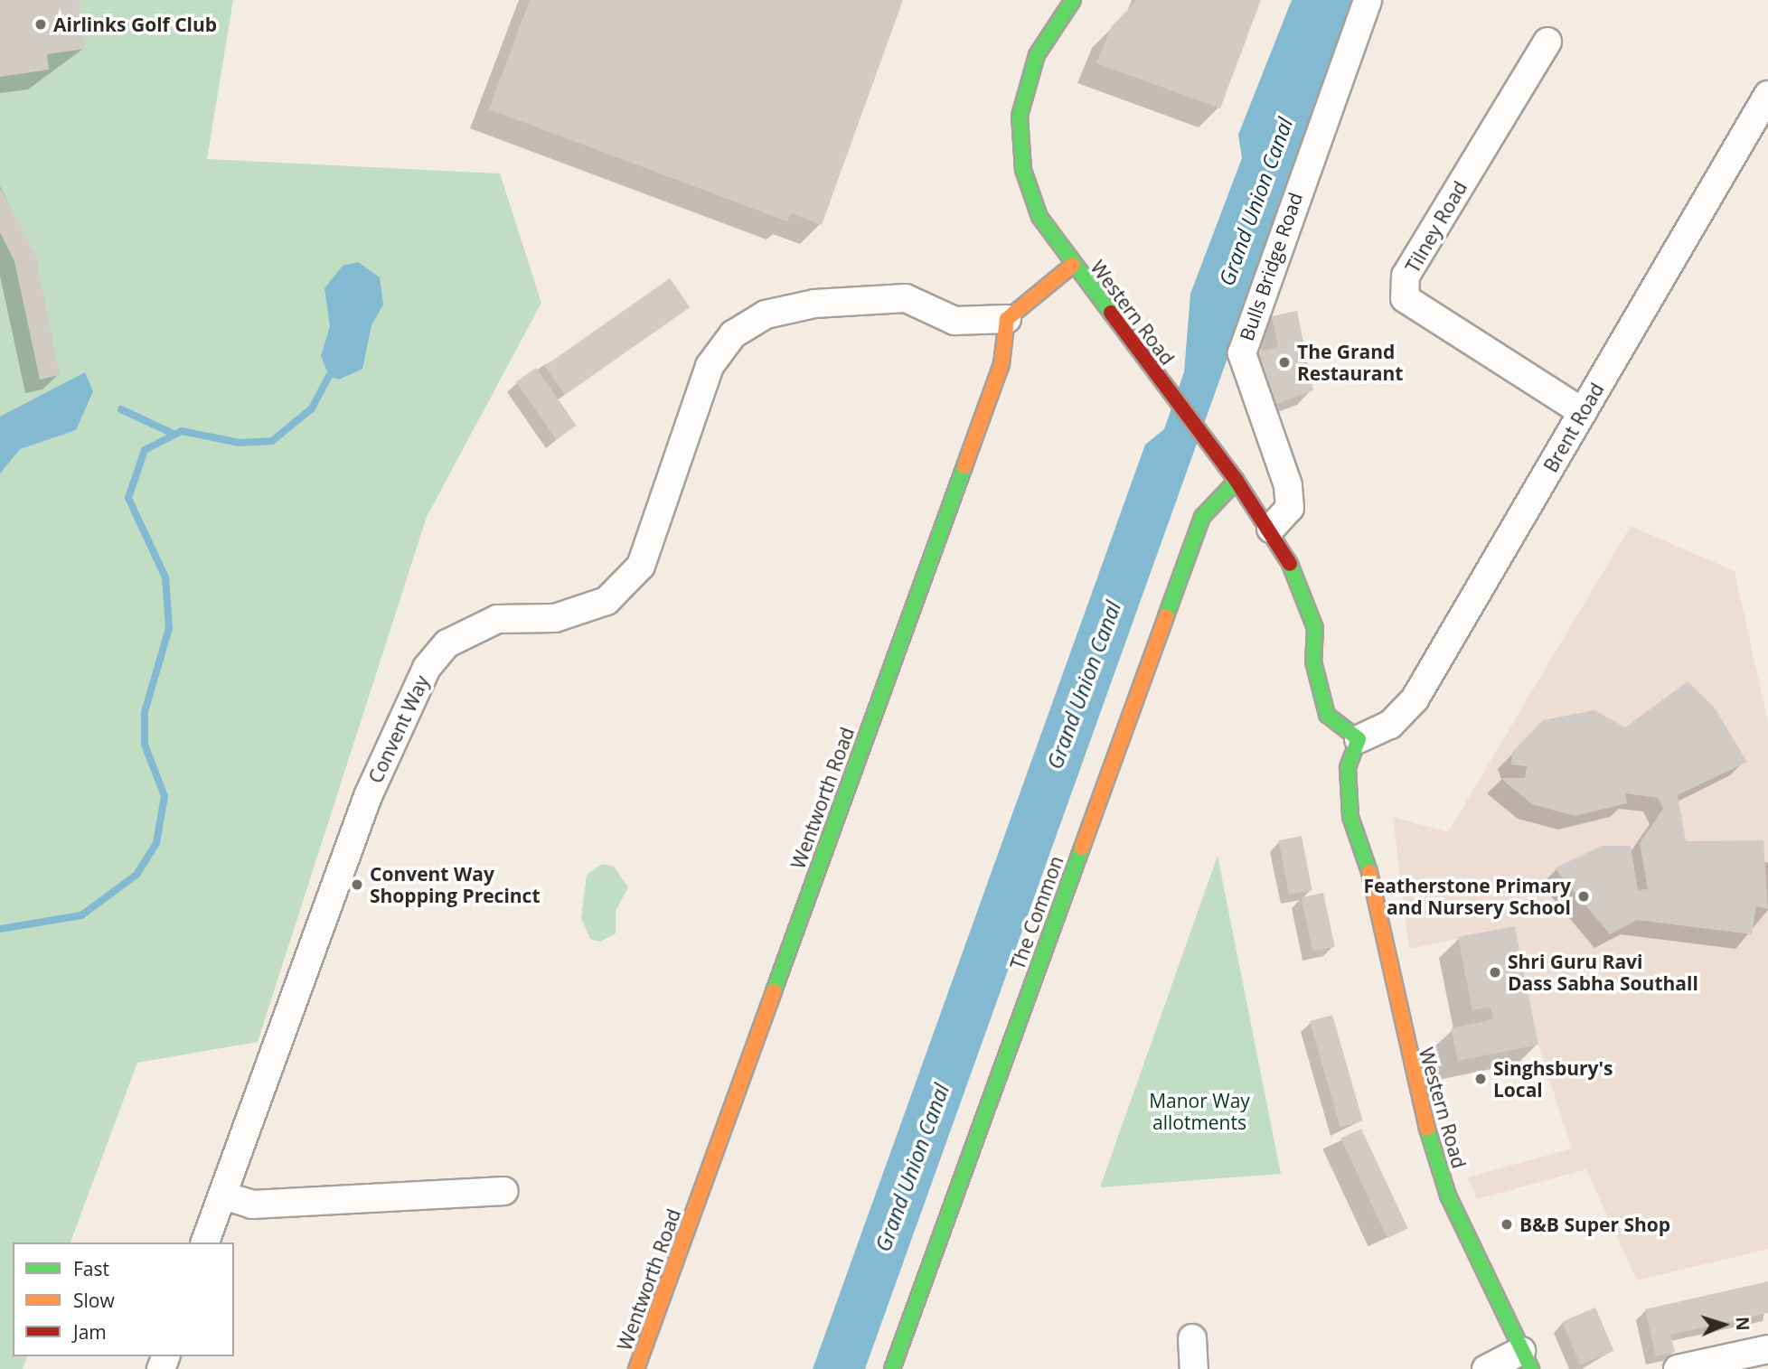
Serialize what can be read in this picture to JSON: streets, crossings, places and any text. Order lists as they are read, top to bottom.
{
  "streets": {
    "street": [
      "Tilney Road",
      "Bulls Bridge Road",
      "Western Road",
      "Brent Road",
      "Convent Way",
      "Wentworth Road",
      "The Common"
    ]
  },
  "crossings": [
    ["Tilney Road", "Brent Road"],
    ["Bulls Bridge Road", "Western Road"],
    ["Western Road", "Brent Road"],
    ["Western Road", "The Common"],
    ["Convent Way", "Wentworth Road"]
  ],
  "water": ["Grand Union Canal"],
  "parks": ["Manor Way allotments"],
  "places": [
    "Airlinks Golf Club",
    "The Grand Restaurant",
    "Convent Way Shopping Precinct",
    "Featherstone Primary and Nursery School",
    "Shri Guru Ravi Dass Sabha Southall",
    "Singhsbury's Local",
    "B&B Super Shop"
  ],
  "legend": ["Fast", "Slow", "Jam"],
  "north": "right"
}
